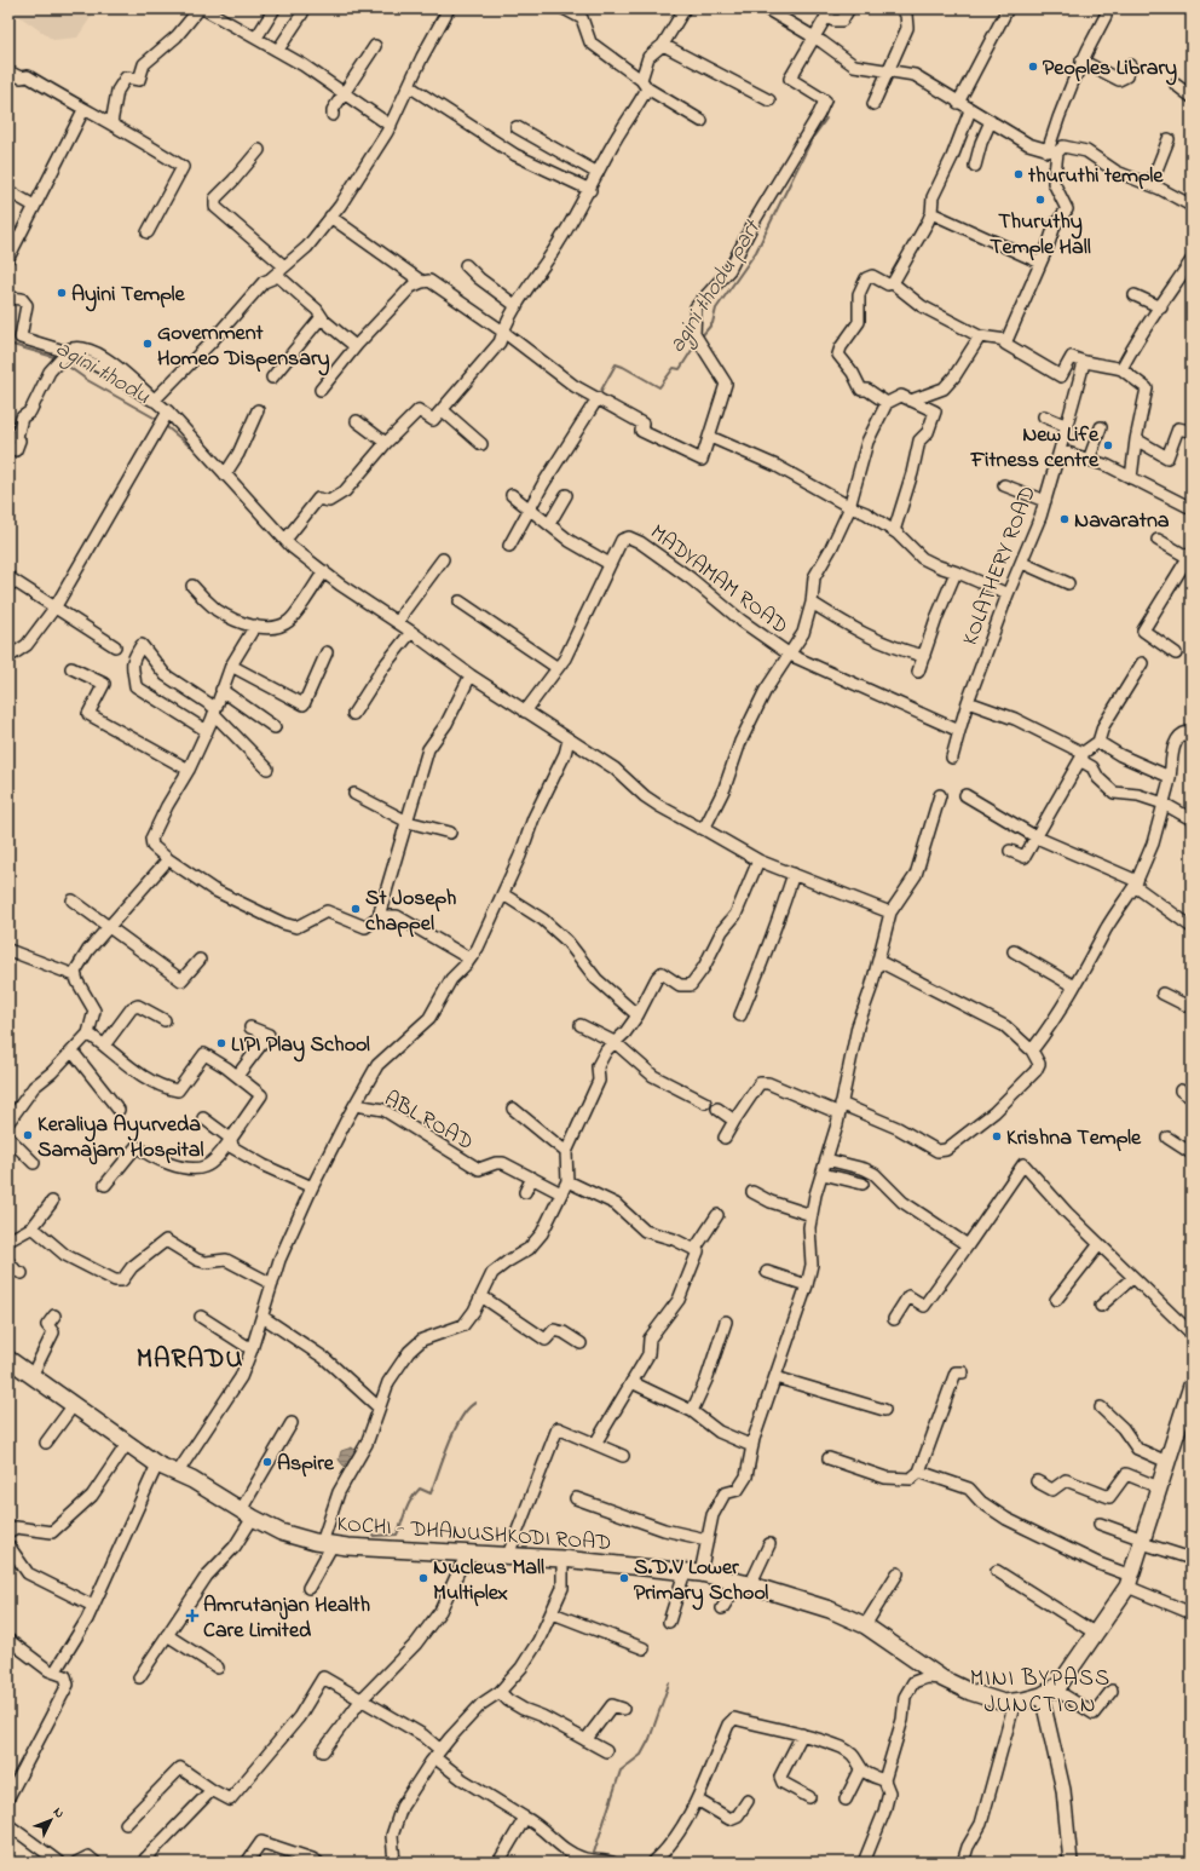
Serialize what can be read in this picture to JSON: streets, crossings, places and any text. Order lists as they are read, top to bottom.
{
  "streets": {
    "highway": ["KOCHI - DHANUSHKODI ROAD"],
    "street": ["KOLATHERY ROAD", "MADYAMAM ROAD", "ABL ROAD"]
  },
  "districts": ["MARADU", "MINI BYPASS JUNCTION"],
  "water": ["agini thodu part", "agini thodu"],
  "places": {
    "other": [
      "Peoples Library",
      "thuruthi temple",
      "Thuruthy Temple Hall",
      "Ayini Temple",
      "Government Homeo Dispensary",
      "New Life Fitness centre",
      "Navaratna",
      "St Joseph chappel",
      "LIPI Play School",
      "Keraliya Ayurveda Samajam Hospital",
      "Krishna Temple",
      "Aspire",
      "Nucleus Mall Multiplex",
      "S.D.V Lower Primary School"
    ],
    "health": ["Amrutanjan Health Care Limited"]
  },
  "north": "top right"
}
